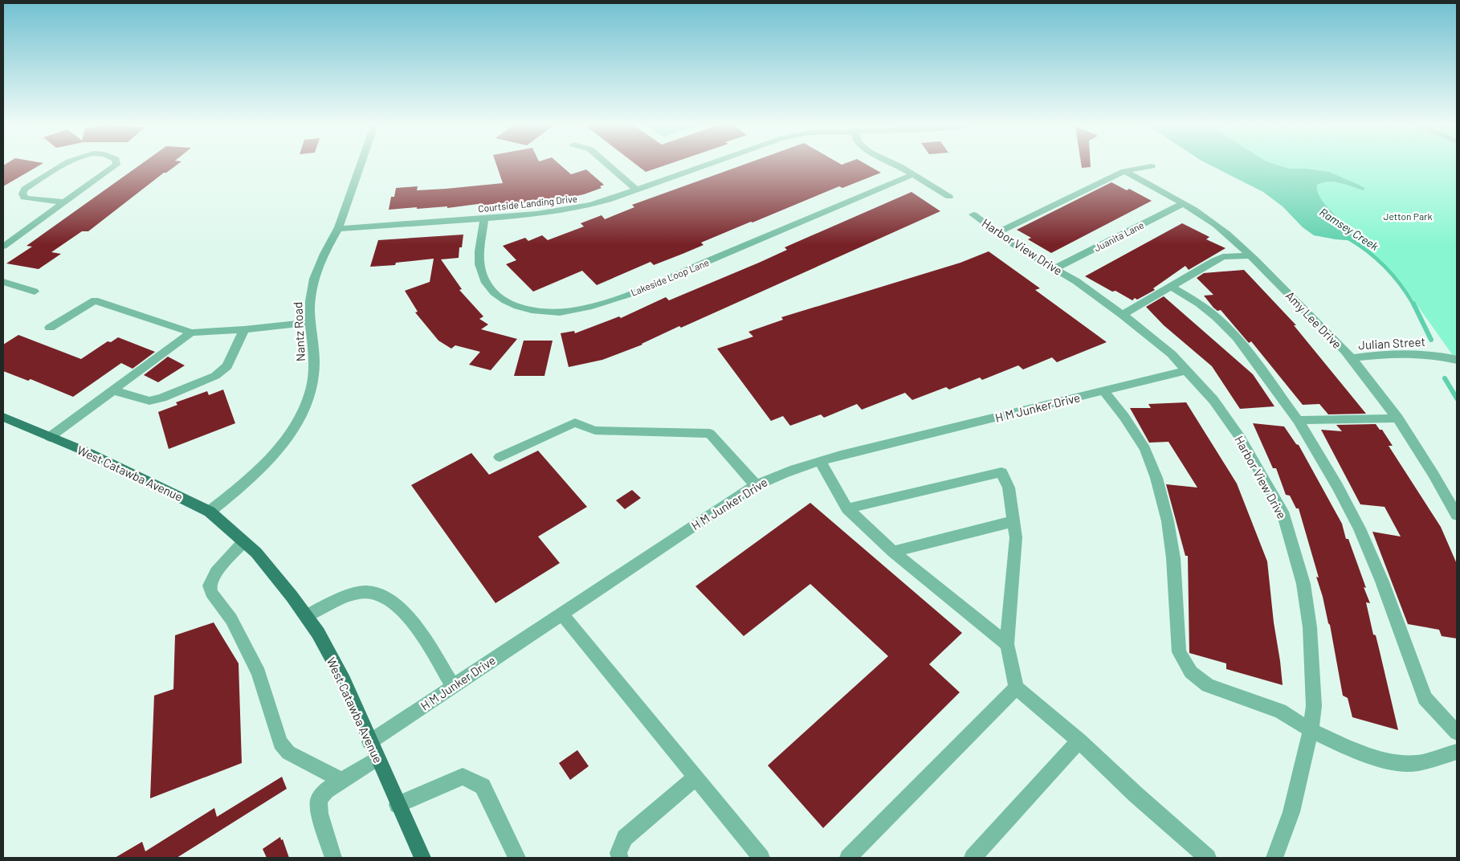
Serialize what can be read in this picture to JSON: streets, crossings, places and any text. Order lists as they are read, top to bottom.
{
  "streets": {
    "main road": ["West Catawba Avenue"],
    "street": [
      "Courtside Landing Drive",
      "Juanita Lane",
      "Harbor View Drive",
      "Lakeside Loop Lane",
      "Amy Lee Drive",
      "Nantz Road",
      "Julian Street",
      "H M Junker Drive"
    ]
  },
  "crossings": [
    ["Courtside Landing Drive", "Lakeside Loop Lane"],
    ["Courtside Landing Drive", "Nantz Road"],
    ["Juanita Lane", "Harbor View Drive"],
    ["Juanita Lane", "Amy Lee Drive"],
    ["Harbor View Drive", "H M Junker Drive"],
    ["Amy Lee Drive", "Julian Street"],
    ["Nantz Road", "West Catawba Avenue"],
    ["H M Junker Drive", "West Catawba Avenue"]
  ],
  "water": ["Ramsey Creek"],
  "parks": ["Jetton Park"]
}
